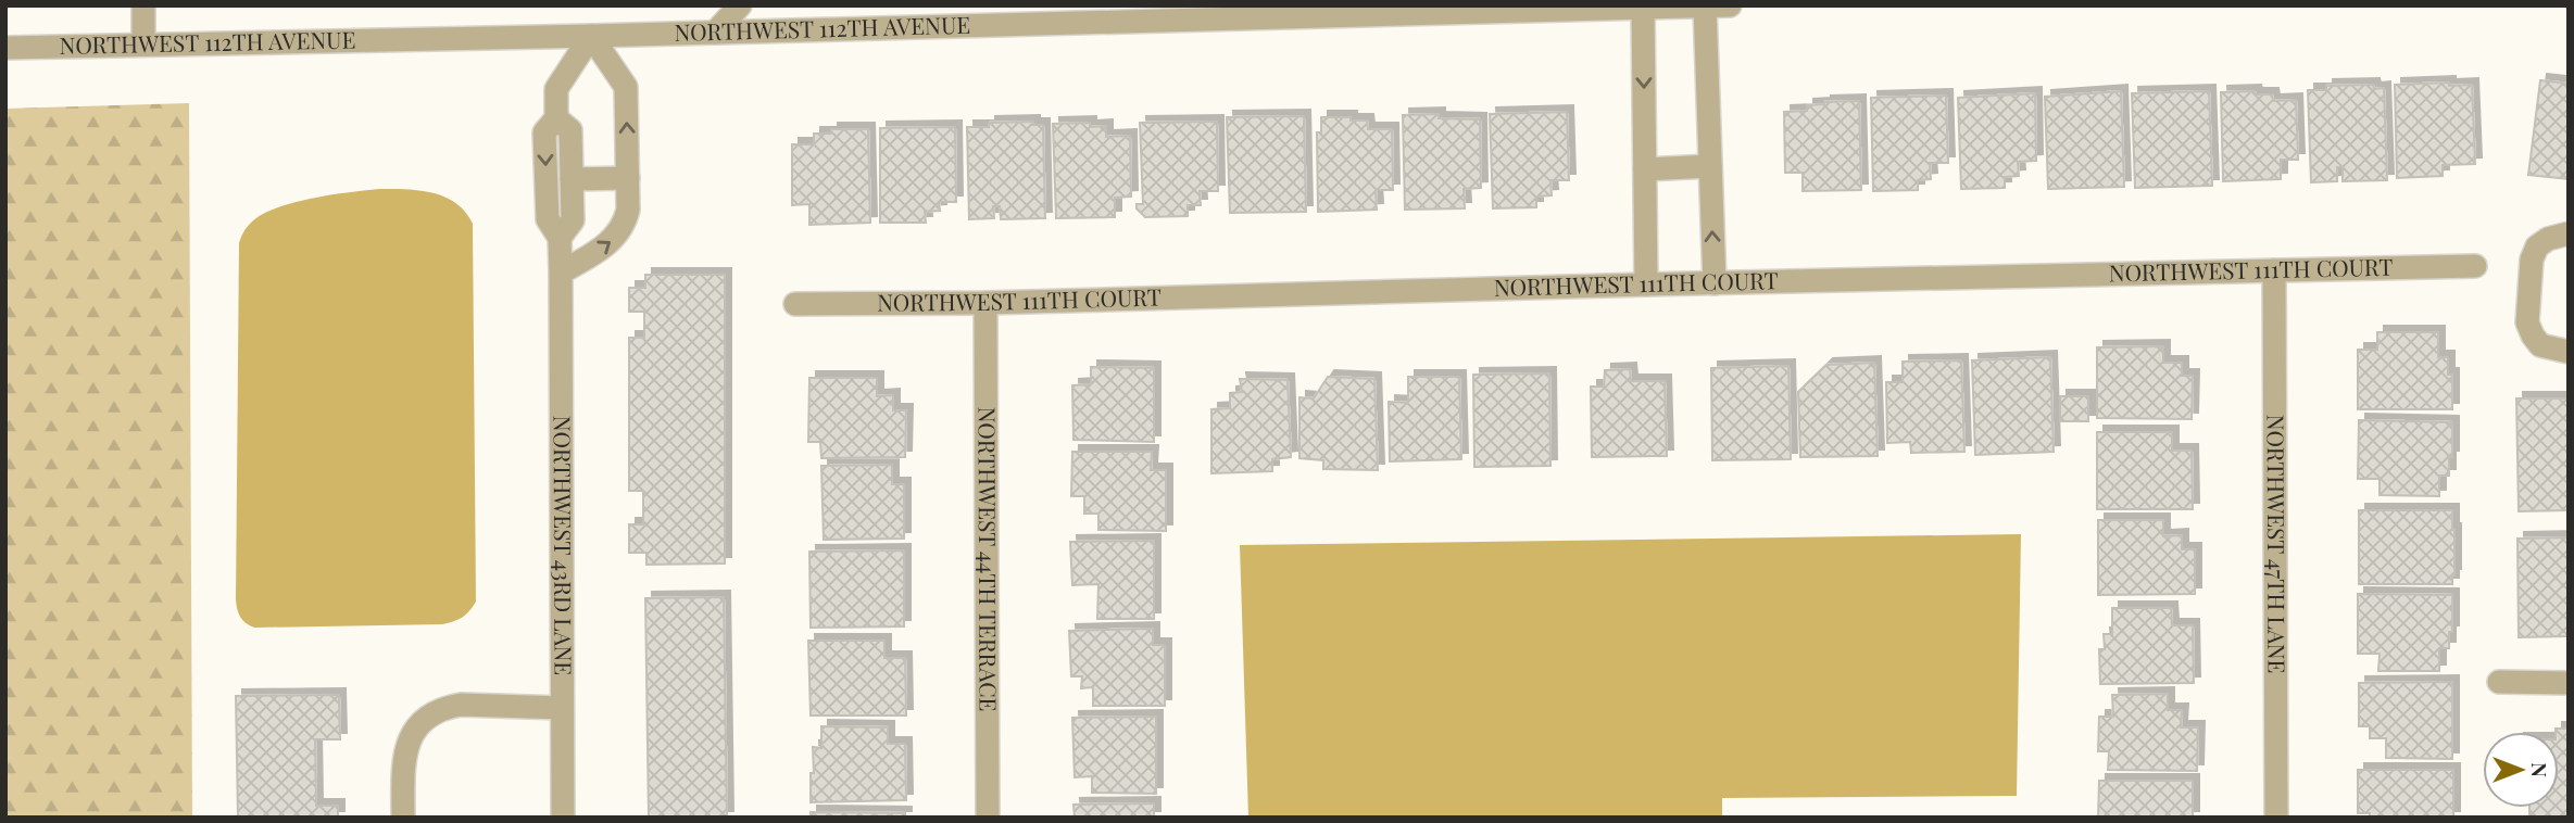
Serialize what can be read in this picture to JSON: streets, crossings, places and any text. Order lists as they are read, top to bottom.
{
  "streets": {
    "street": [
      "NORTHWEST 112TH AVENUE",
      "NORTHWEST 111TH COURT",
      "NORTHWEST 47TH LANE",
      "NORTHWEST 43RD LANE",
      "NORTHWEST 44TH TERRACE"
    ]
  },
  "crossings": [
    ["NORTHWEST 112TH AVENUE", "NORTHWEST 43RD LANE"],
    ["NORTHWEST 111TH COURT", "NORTHWEST 47TH LANE"],
    ["NORTHWEST 111TH COURT", "NORTHWEST 44TH TERRACE"]
  ],
  "north": "right"
}
